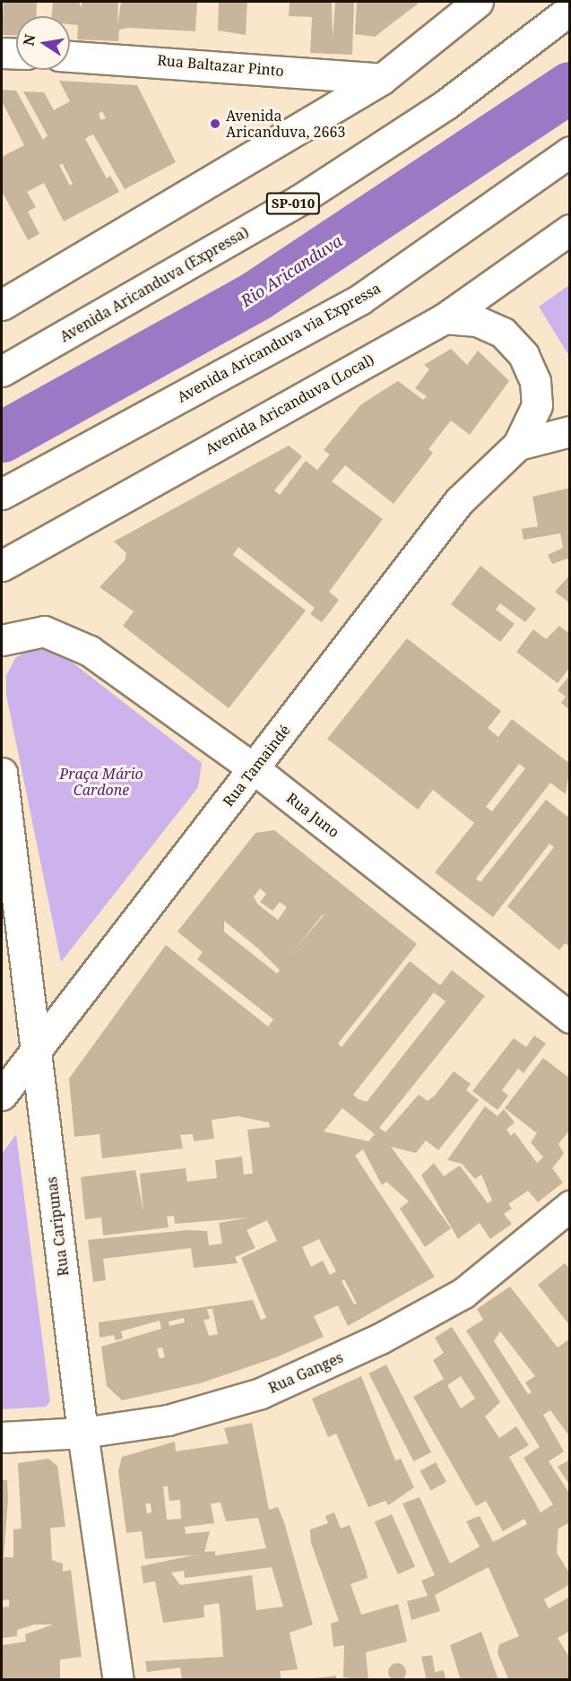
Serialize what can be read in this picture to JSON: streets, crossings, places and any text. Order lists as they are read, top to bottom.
{
  "streets": {
    "main road": [
      "Rua Baltazar Pinto",
      "SP-010",
      "Avenida Aricanduva (Expressa)",
      "Avenida Aricanduva via Expressa",
      "Avenida Aricanduva (Local)",
      "Rua Tamaindé",
      "Rua Juno",
      "Rua Caripunas",
      "Rua Ganges"
    ]
  },
  "crossings": [
    ["Rua Tamaindé", "Rua Juno"],
    ["Rua Tamaindé", "Rua Caripunas"],
    ["Rua Caripunas", "Rua Ganges"]
  ],
  "water": ["Rio Aricanduva"],
  "parks": ["Praça Mário Cardone"],
  "places": ["Avenida Aricanduva, 2663"],
  "north": "left"
}
